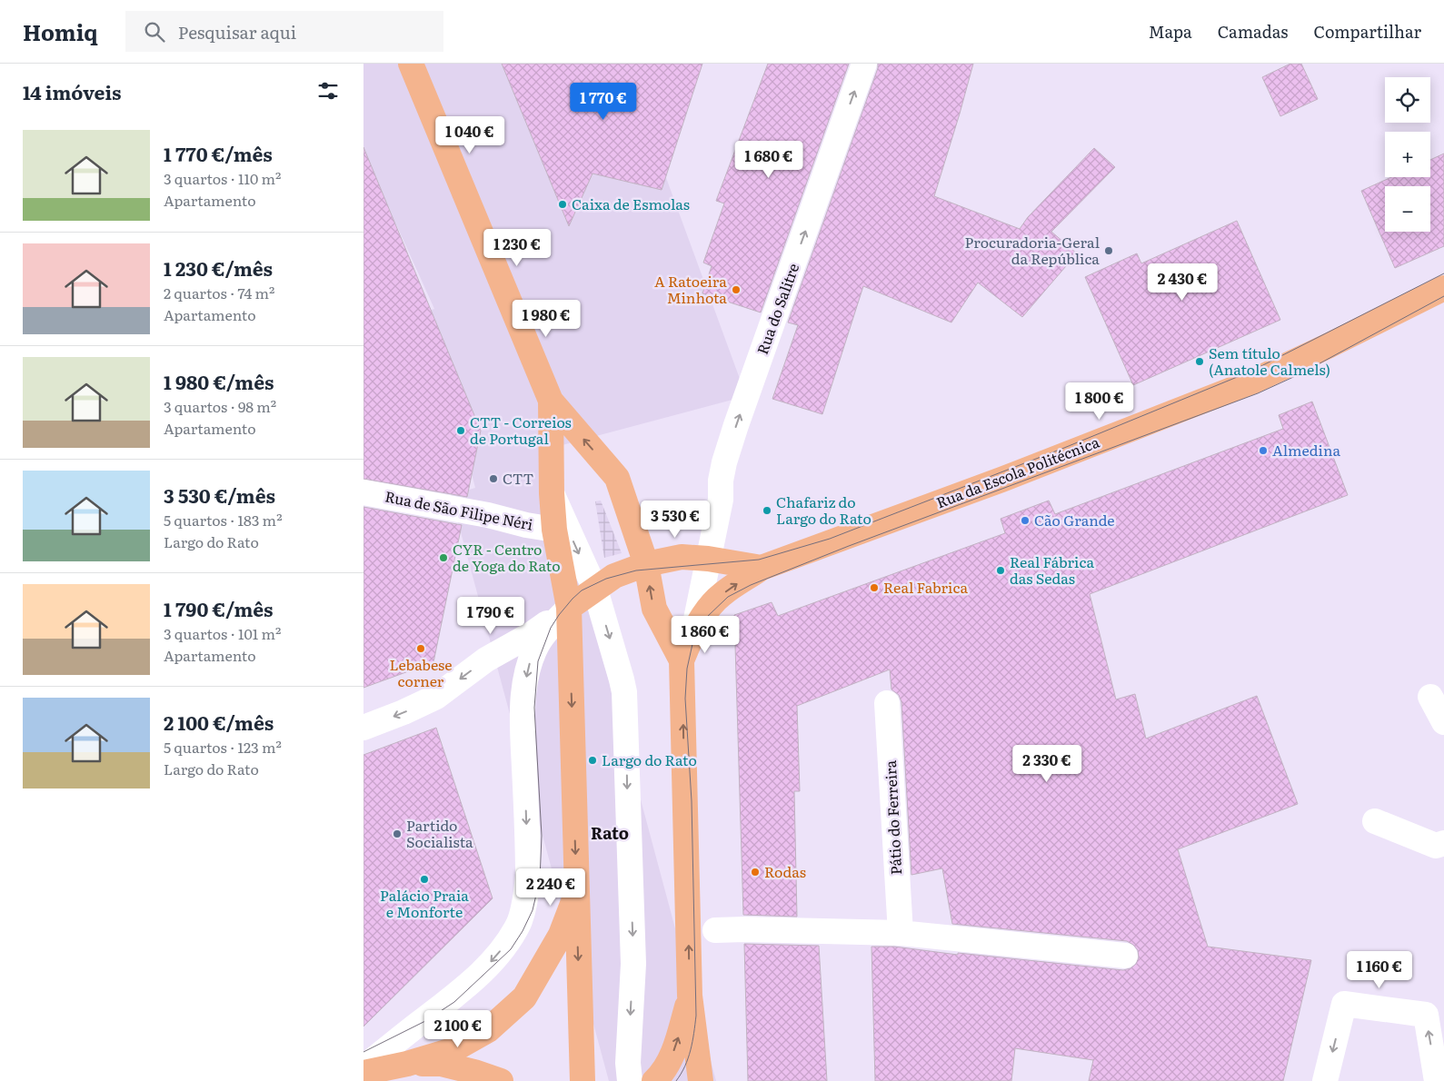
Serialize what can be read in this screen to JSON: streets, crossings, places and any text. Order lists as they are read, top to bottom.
{
  "streets": {
    "main road": ["Rua da Escola Politécnica"],
    "street": ["Rua do Salitre", "Rua de São Filipe Néri", "Pátio do Ferreira"]
  },
  "crossings": [
    ["Rua do Salitre", "Rua da Escola Politécnica"]
  ],
  "one_way": ["Rua do Salitre"],
  "districts": ["Rato"],
  "places": [
    "Caixa de Esmolas",
    "Procuradoria-Geral da República",
    "A Ratoeira Minhota",
    "Sem título (Anatole Calmels)",
    "CTT - Correios de Portugal",
    "Almedina",
    "CTT",
    "Chafariz do Largo do Rato",
    "Cão Grande",
    "CYR - Centro de Yoga do Rato",
    "Real Fábrica das Sedas",
    "Real Fabrica",
    "Lebabese corner",
    "Largo do Rato",
    "Partido Socialista",
    "Rodas",
    "Palácio Praia e Monforte"
  ],
  "page": {
    "header": "Homiq",
    "search": "Pesquisar aqui",
    "nav": ["Mapa", "Camadas", "Compartilhar"],
    "heading": "14 imóveis",
    "map_buttons": ["+", "−"],
    "price": [
      "1 770 €",
      "1 040 €",
      "1 680 €",
      "1 230 €",
      "2 430 €",
      "1 980 €",
      "1 800 €",
      "3 530 €",
      "1 790 €",
      "1 860 €",
      "2 330 €",
      "2 240 €",
      "1 160 €",
      "2 100 €"
    ],
    "list": [
      {
        "name": "1 770 €/mês",
        "note": "3 quartos · 110 m² · Apartamento"
      },
      {
        "name": "1 230 €/mês",
        "note": "2 quartos · 74 m² · Apartamento"
      },
      {
        "name": "1 980 €/mês",
        "note": "3 quartos · 98 m² · Apartamento"
      },
      {
        "name": "3 530 €/mês",
        "note": "5 quartos · 183 m² · Largo do Rato"
      },
      {
        "name": "1 790 €/mês",
        "note": "3 quartos · 101 m² · Apartamento"
      },
      {
        "name": "2 100 €/mês",
        "note": "5 quartos · 123 m² · Largo do Rato"
      }
    ]
  }
}
